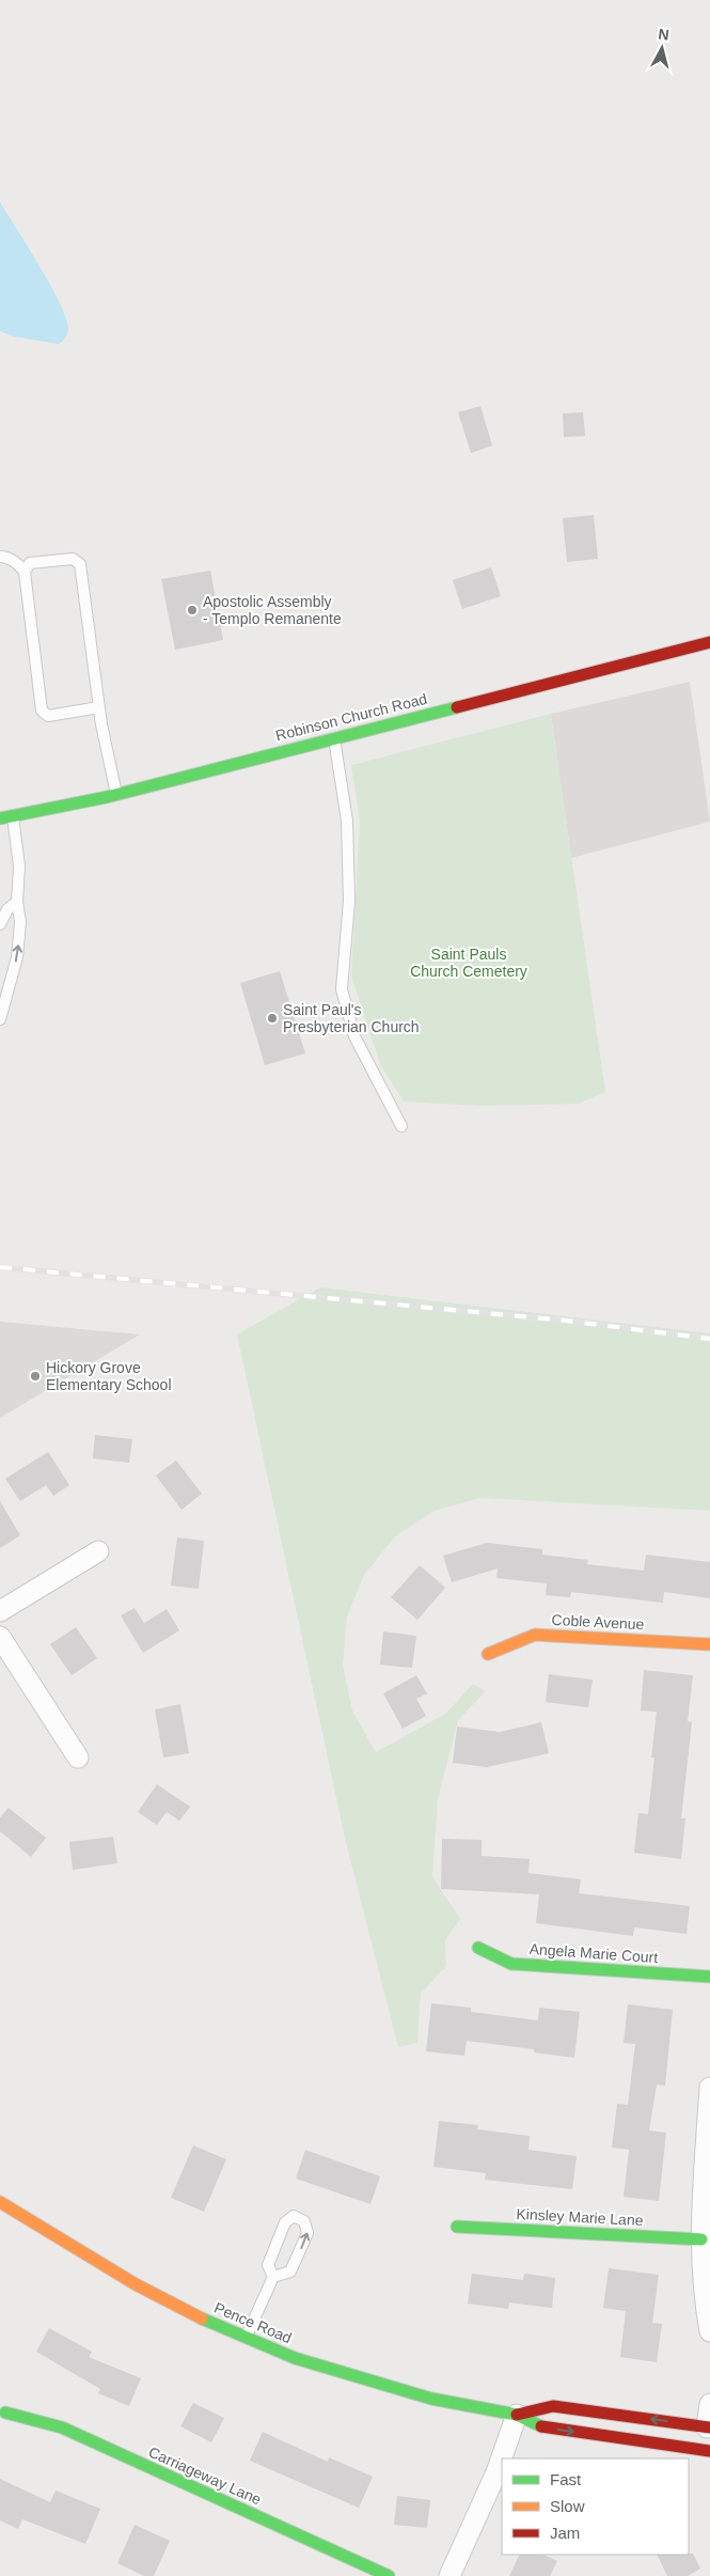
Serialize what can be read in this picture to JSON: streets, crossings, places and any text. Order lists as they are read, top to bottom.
{
  "streets": {
    "street": [
      "Robinson Church Road",
      "Coble Avenue",
      "Angela Marie Court",
      "Kinsley Marie Lane",
      "Pence Road",
      "Carriageway Lane"
    ]
  },
  "parks": ["Saint Pauls Church Cemetery"],
  "places": ["Apostolic Assembly - Templo Remanente", "Saint Paul's Presbyterian Church", "Hickory Grove Elementary School"],
  "legend": ["Fast", "Slow", "Jam"],
  "north": "top"
}
